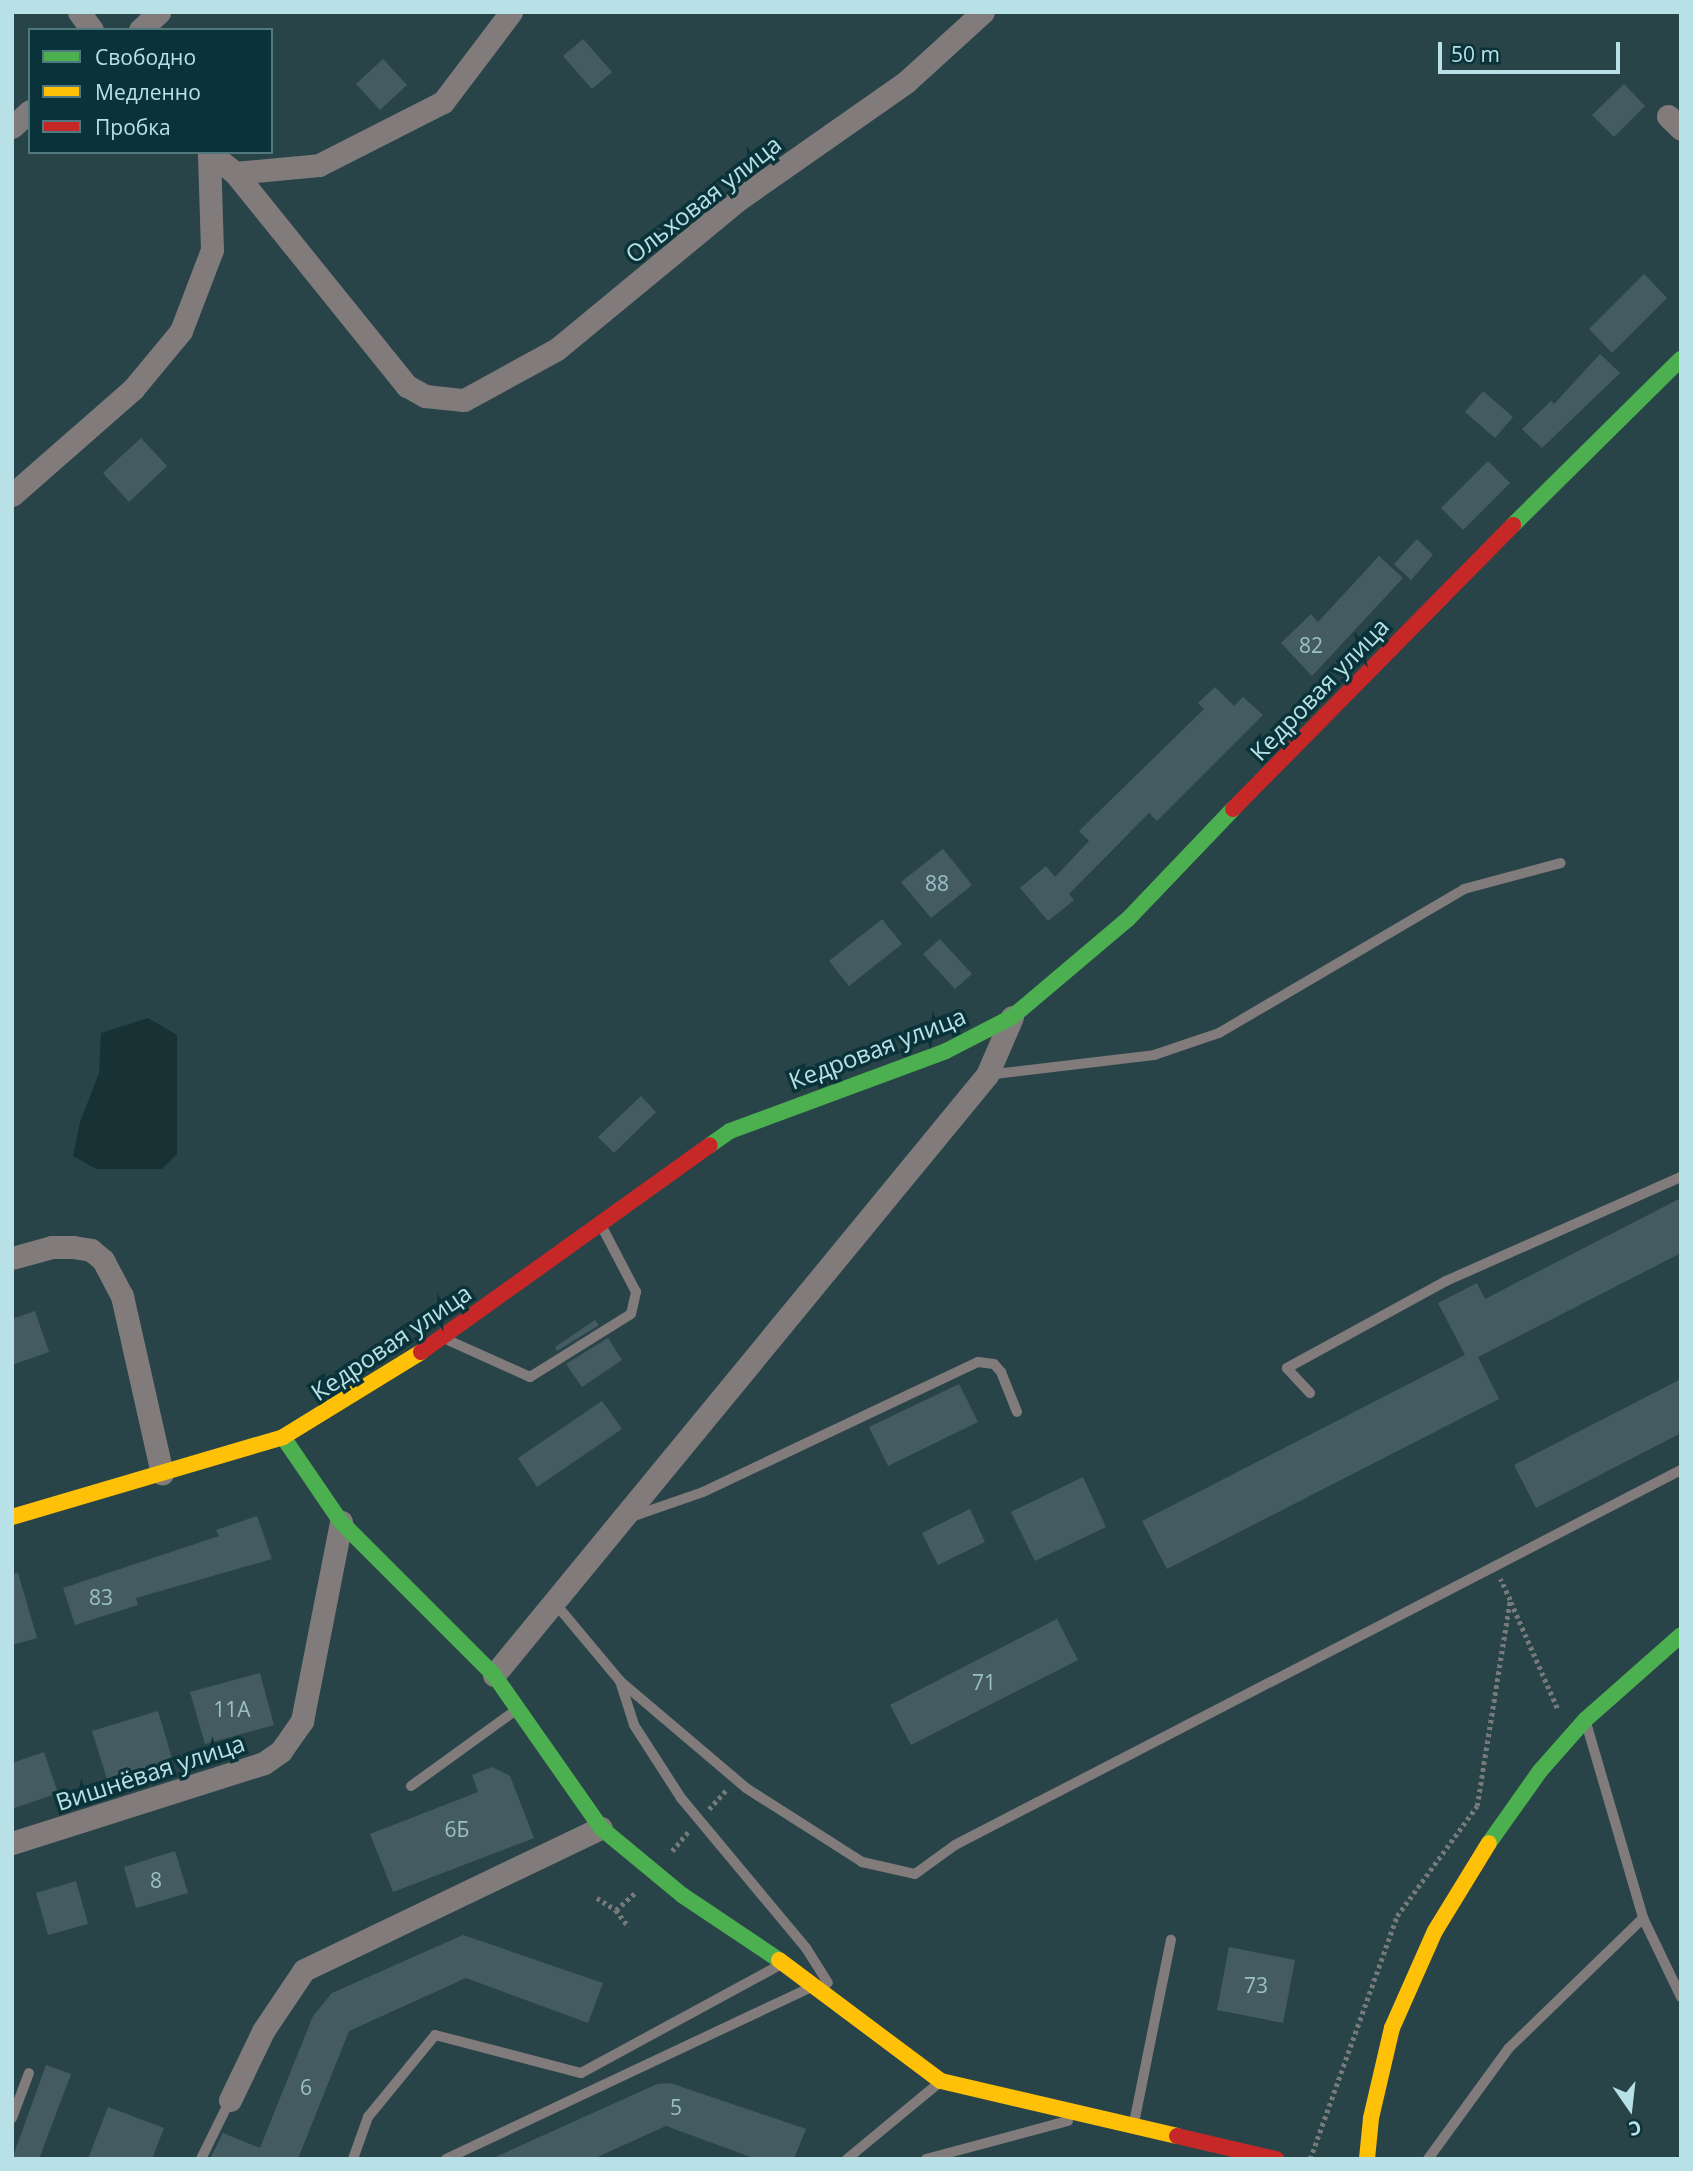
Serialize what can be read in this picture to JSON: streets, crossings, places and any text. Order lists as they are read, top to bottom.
{
  "streets": {
    "street": ["Ольховая улица", "Кедровая улица", "Вишнёвая улица"]
  },
  "house_numbers": [
    "82",
    "88",
    "83",
    "71",
    "11А",
    "6Б",
    "8",
    "73",
    "6",
    "5"
  ],
  "legend": ["Свободно", "Медленно", "Пробка"],
  "scale_bar": "50 m",
  "north": "bottom"
}
